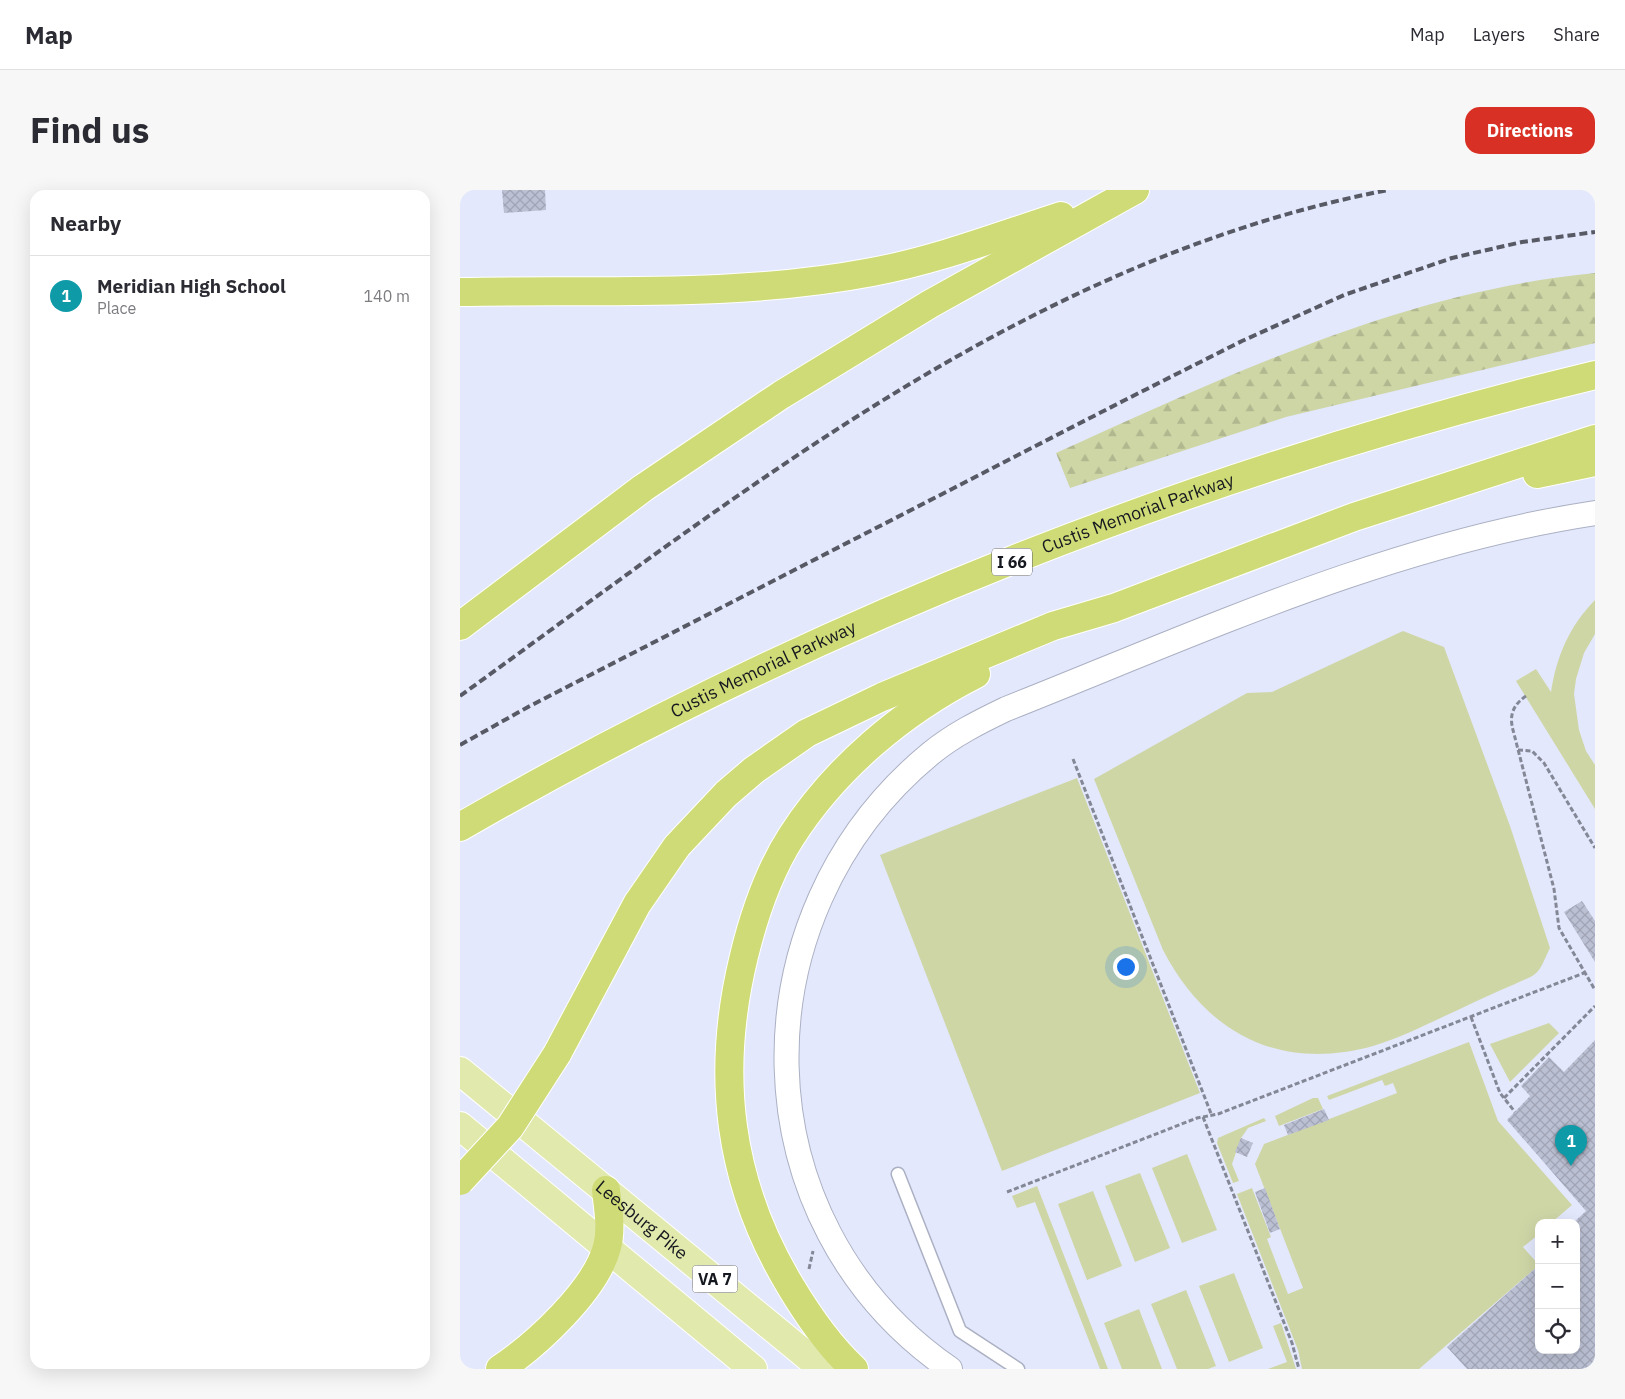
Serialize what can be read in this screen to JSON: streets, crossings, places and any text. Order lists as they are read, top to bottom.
{
  "streets": {
    "highway": ["Custis Memorial Parkway", "I 66"],
    "main road": ["Leesburg Pike", "VA 7"]
  },
  "page": {
    "header": "Map",
    "nav": ["Map", "Layers", "Share"],
    "title": "Find us",
    "buttons": "Directions",
    "heading": "Nearby",
    "list": [
      {
        "mark": "1",
        "name": "Meridian High School",
        "note": "Place",
        "value": "140 m"
      }
    ],
    "pins": "1",
    "map_buttons": ["+", "−"]
  }
}
